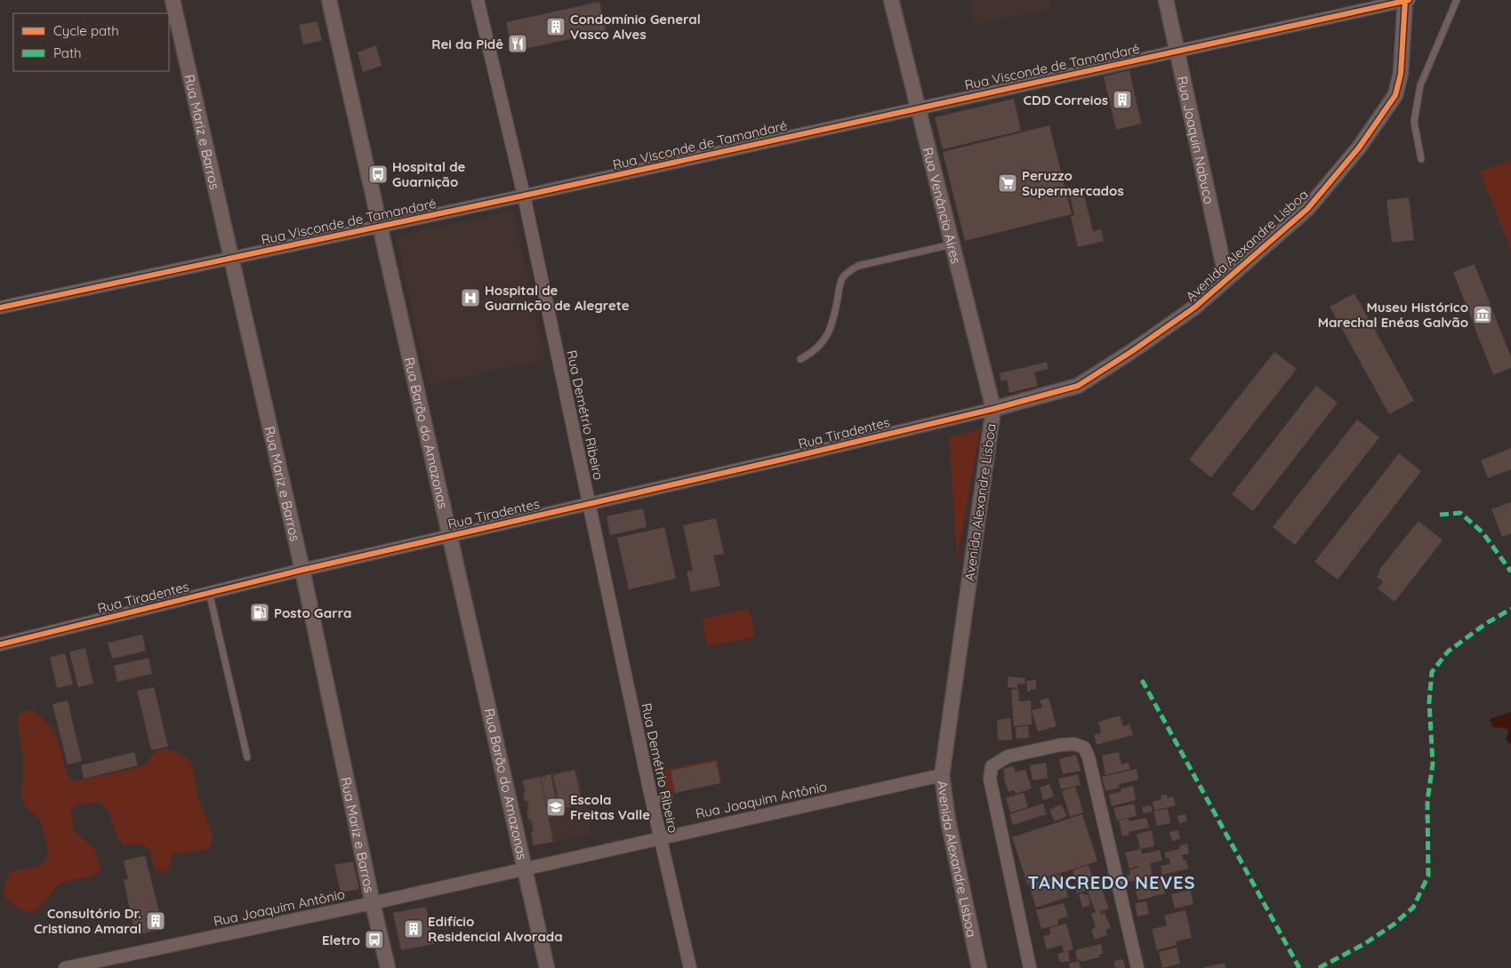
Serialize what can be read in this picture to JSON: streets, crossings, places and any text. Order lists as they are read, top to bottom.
{
  "streets": {
    "street": [
      "Rua Visconde de Tamandaré",
      "Rua Mariz e Barros",
      "Rua Joaquin Nabuco",
      "Rua Venâncio Aires",
      "Avenida Alexandre Lisboa",
      "Rua Demétrio Ribeiro",
      "Rua Barão do Amazonas",
      "Rua Tiradentes",
      "Rua Joaquim Antônio"
    ]
  },
  "crossings": [
    ["Rua Visconde de Tamandaré", "Rua Mariz e Barros"],
    ["Rua Visconde de Tamandaré", "Rua Joaquin Nabuco"],
    ["Rua Visconde de Tamandaré", "Rua Venâncio Aires"],
    ["Rua Visconde de Tamandaré", "Avenida Alexandre Lisboa"],
    ["Rua Visconde de Tamandaré", "Rua Demétrio Ribeiro"],
    ["Rua Visconde de Tamandaré", "Rua Barão do Amazonas"],
    ["Rua Mariz e Barros", "Rua Tiradentes"],
    ["Rua Mariz e Barros", "Rua Joaquim Antônio"],
    ["Rua Joaquin Nabuco", "Avenida Alexandre Lisboa"],
    ["Rua Venâncio Aires", "Avenida Alexandre Lisboa"],
    ["Rua Venâncio Aires", "Rua Tiradentes"],
    ["Avenida Alexandre Lisboa", "Rua Tiradentes"],
    ["Avenida Alexandre Lisboa", "Rua Joaquim Antônio"],
    ["Rua Demétrio Ribeiro", "Rua Tiradentes"],
    ["Rua Demétrio Ribeiro", "Rua Joaquim Antônio"],
    ["Rua Barão do Amazonas", "Rua Tiradentes"],
    ["Rua Barão do Amazonas", "Rua Joaquim Antônio"]
  ],
  "districts": ["TANCREDO NEVES"],
  "places": {
    "building": [
      "Condomínio General Vasco Alves",
      "CDD Correios",
      "Consultório Dr. Cristiano Amaral",
      "Edifício Residencial Alvorada"
    ],
    "restaurant": ["Rei da Pidê"],
    "bus stop": ["Hospital de Guarnição", "Eletro"],
    "supermarket": ["Peruzzo Supermercados"],
    "hospital": ["Hospital de Guarnição de Alegrete"],
    "museum": ["Museu Histórico Marechal Enéas Galvão"],
    "fuel station": ["Posto Garra"],
    "school or university": ["Escola Freitas Valle"]
  },
  "legend": ["Cycle path", "Path"]
}
